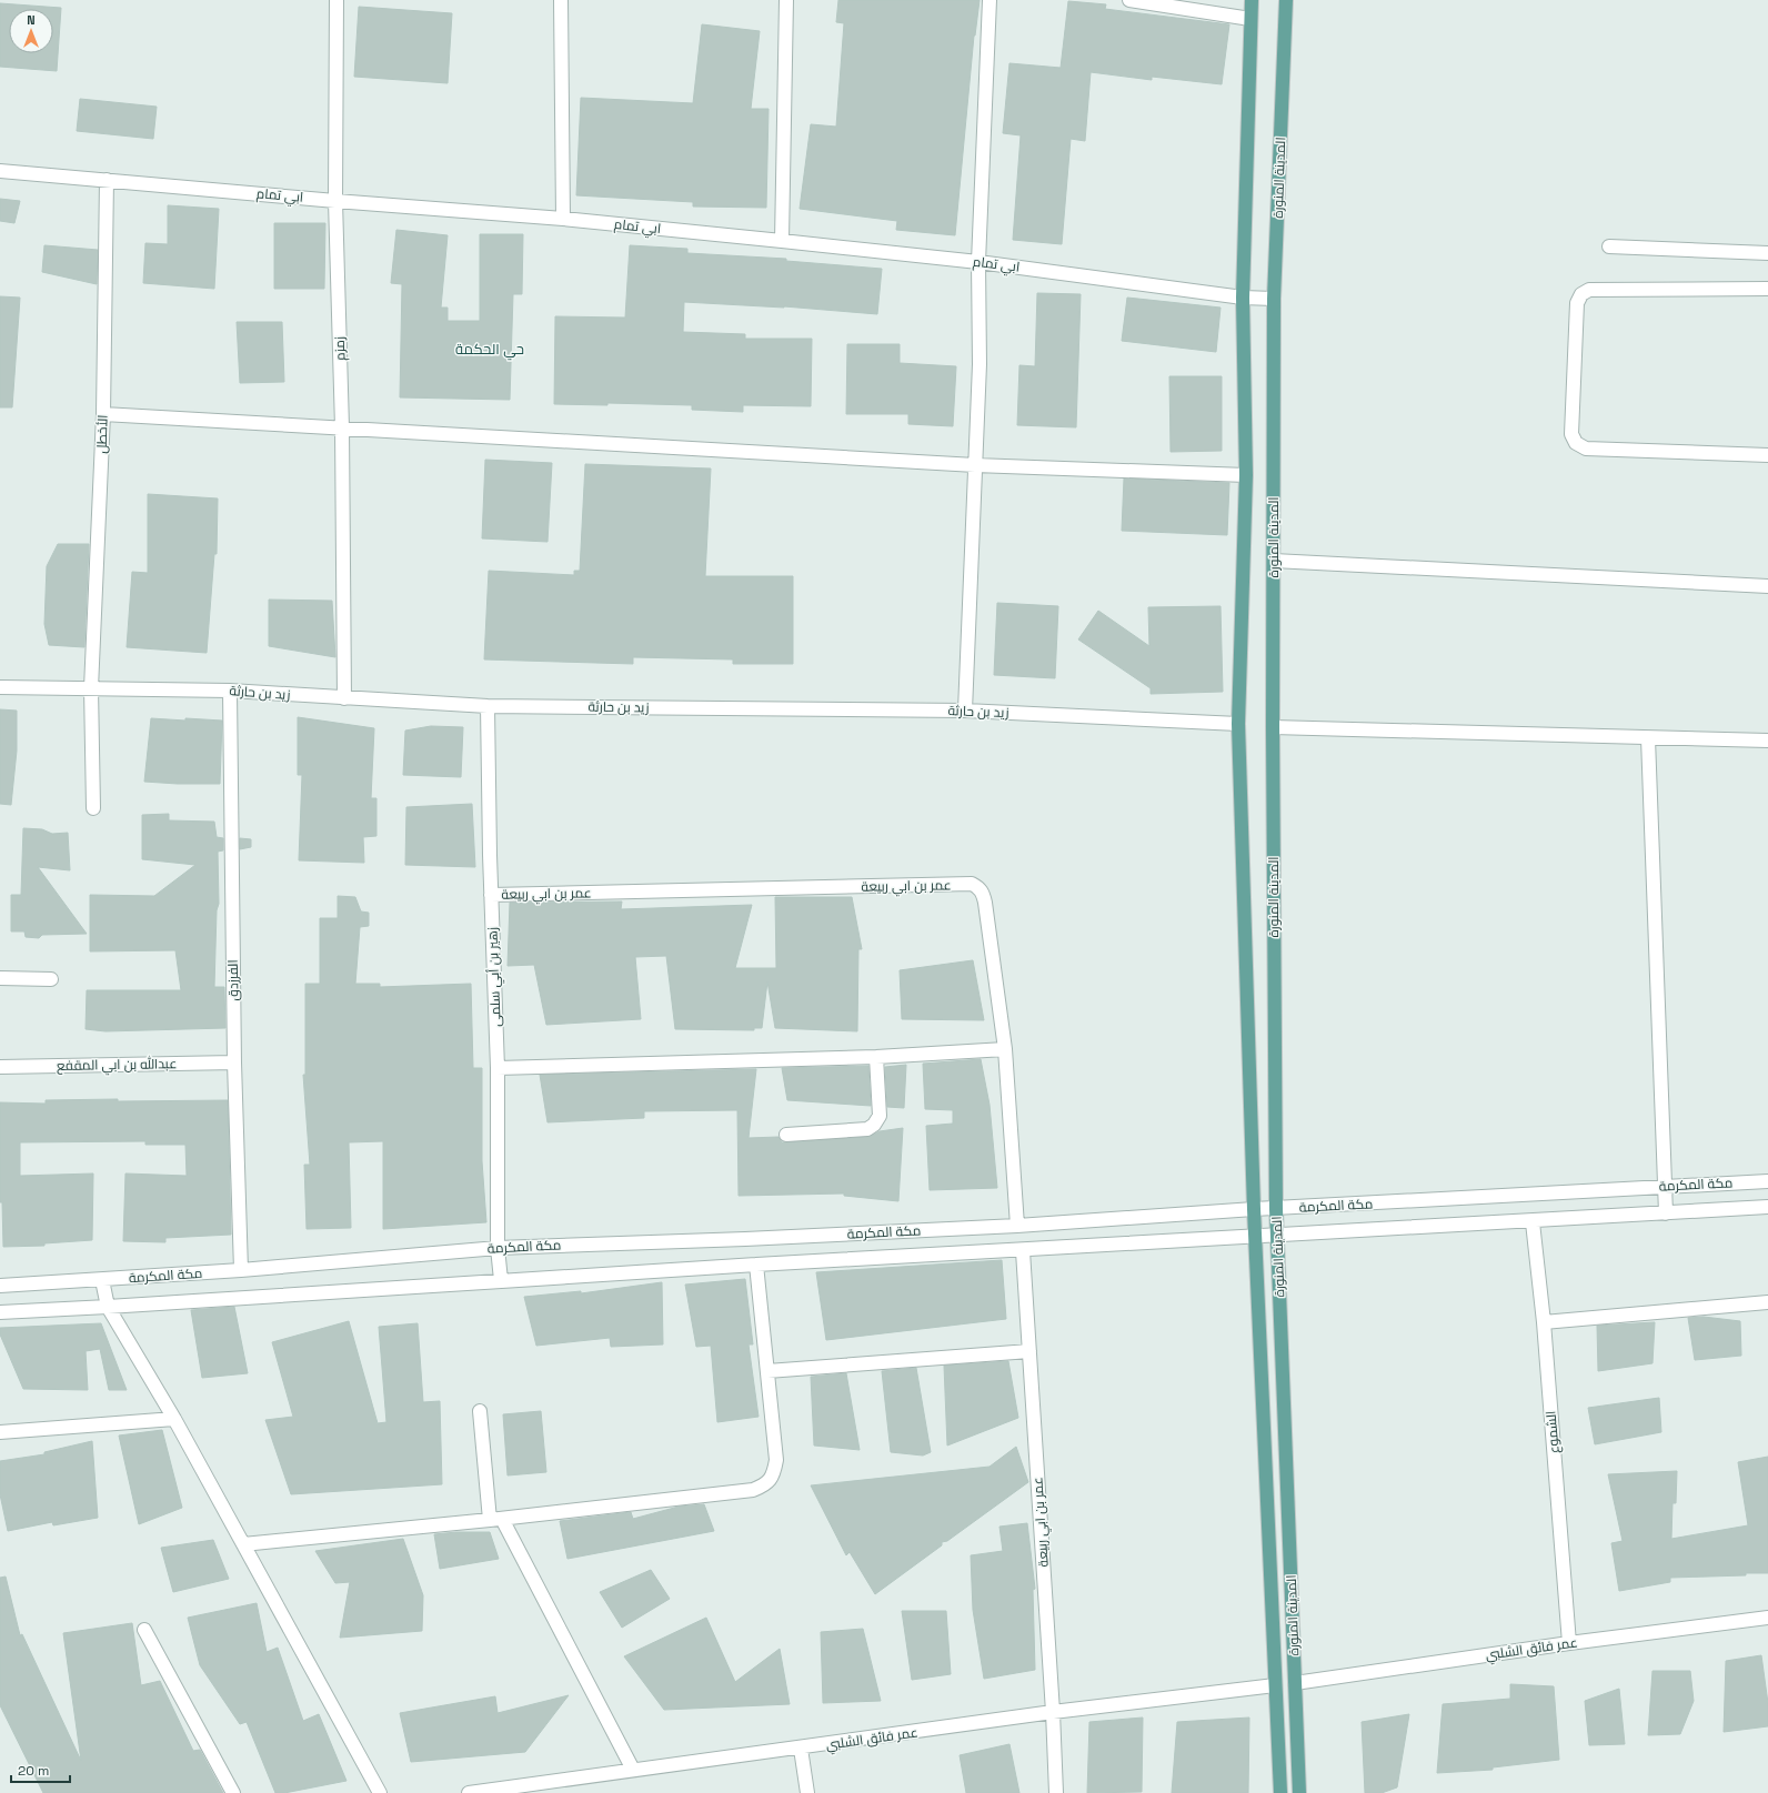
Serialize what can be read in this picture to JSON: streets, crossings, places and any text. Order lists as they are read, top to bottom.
{
  "streets": {
    "main road": ["المدينة المنورة"],
    "street": [
      "ابي تمام",
      "زمزم",
      "الأخطل",
      "زيد بن حارثة",
      "عمر بن ابي ربيعة",
      "زهير بن أبي سلمى",
      "الفرزدق",
      "عبدالله بن ابي المقفع",
      "مكة المكرمة",
      "الشموع",
      "عمر فائق الشلبي"
    ]
  },
  "crossings": [
    ["المدينة المنورة", "ابي تمام"],
    ["المدينة المنورة", "مكة المكرمة"],
    ["المدينة المنورة", "عمر فائق الشلبي"],
    ["ابي تمام", "زمزم"],
    ["ابي تمام", "الأخطل"],
    ["زمزم", "زيد بن حارثة"],
    ["الأخطل", "زيد بن حارثة"],
    ["زيد بن حارثة", "زهير بن أبي سلمى"],
    ["زيد بن حارثة", "الفرزدق"],
    ["عمر بن ابي ربيعة", "زهير بن أبي سلمى"],
    ["عمر بن ابي ربيعة", "مكة المكرمة"],
    ["عمر بن ابي ربيعة", "عمر فائق الشلبي"],
    ["زهير بن أبي سلمى", "مكة المكرمة"],
    ["الفرزدق", "عبدالله بن ابي المقفع"],
    ["الفرزدق", "مكة المكرمة"],
    ["مكة المكرمة", "الشموع"],
    ["الشموع", "عمر فائق الشلبي"]
  ],
  "districts": ["حي الحكمة"],
  "scale_bar": "20 m",
  "north": "top"
}
